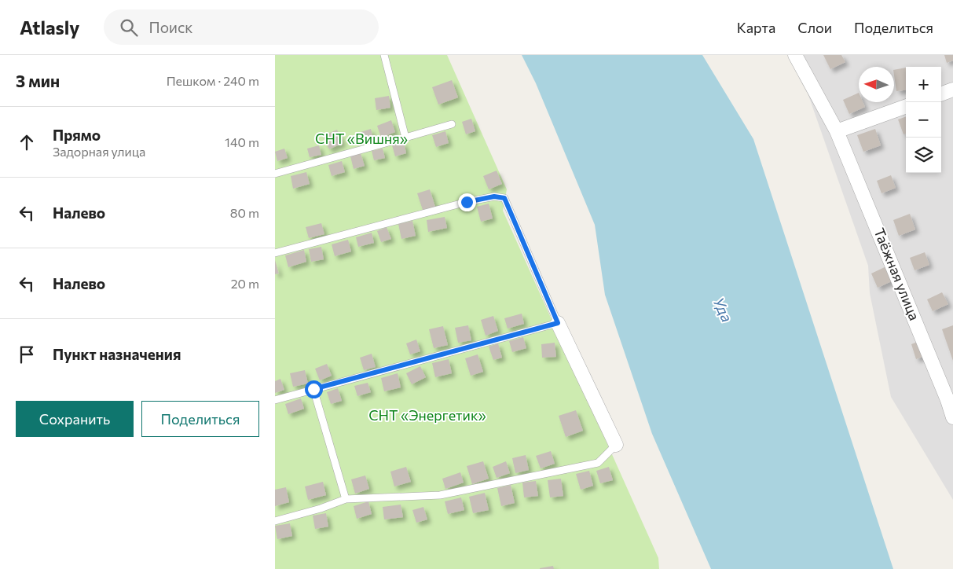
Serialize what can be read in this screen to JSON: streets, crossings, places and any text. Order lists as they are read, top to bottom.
{
  "streets": {
    "street": ["Таёжная улица"]
  },
  "water": ["Уда"],
  "parks": ["СНТ «Вишня»", "СНТ «Энергетик»"],
  "north": "left",
  "page": {
    "header": "Atlasly",
    "search": "Поиск",
    "nav": ["Карта", "Слои", "Поделиться"],
    "heading": ["3 мин", "Пешком · 240 m"],
    "map_buttons": ["+", "−"],
    "list": [
      ["Прямо", "Задорная улица", "140 m"],
      ["Налево", "80 m"],
      ["Налево", "20 m"],
      "Пункт назначения"
    ],
    "buttons": ["Сохранить", "Поделиться"]
  }
}
